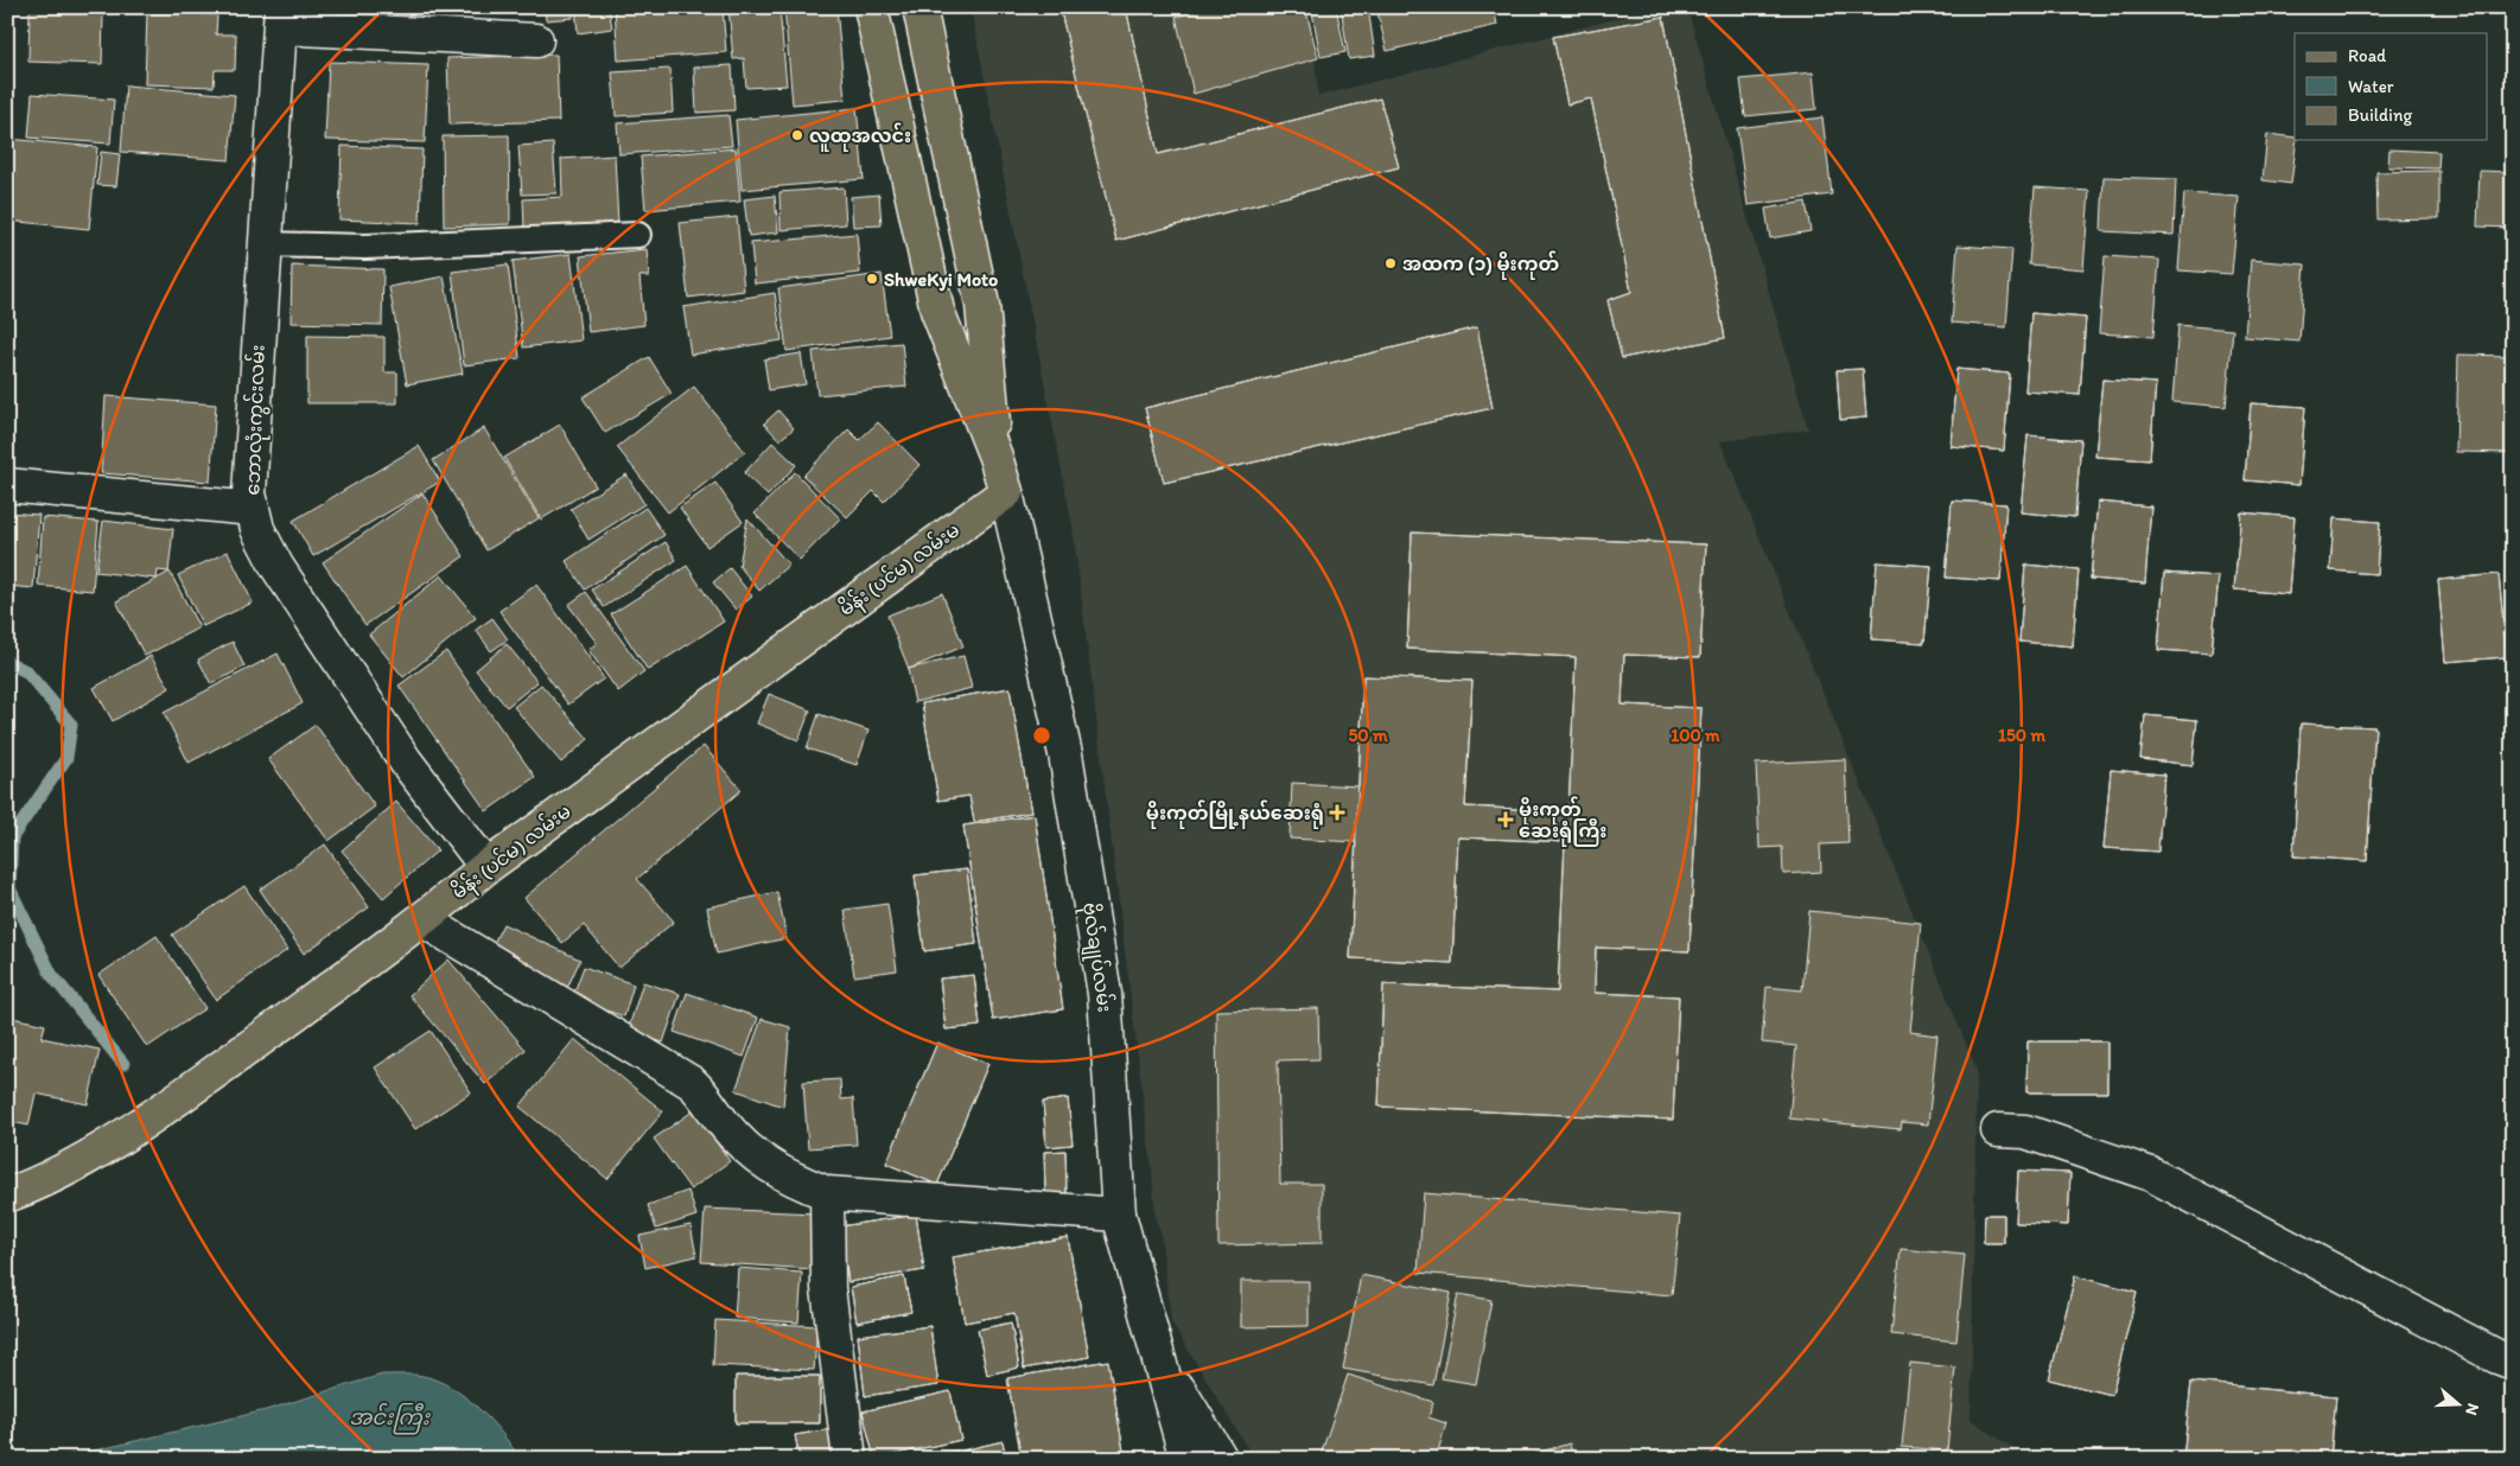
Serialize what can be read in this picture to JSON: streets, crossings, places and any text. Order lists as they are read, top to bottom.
{
  "streets": {
    "main road": ["မိန်း (ပင်မ) လမ်းမ", "ဗိုလ်‌ချုပ်‌လမ်း"],
    "street": ["‌ဘောလုံးကွင်းလမ်း"]
  },
  "crossings": [
    ["‌ဘောလုံးကွင်းလမ်း", "မိန်း (ပင်မ) လမ်းမ"],
    ["မိန်း (ပင်မ) လမ်းမ", "ဗိုလ်‌ချုပ်‌လမ်း"]
  ],
  "water": ["အင်းကြီး"],
  "places": {
    "other": ["လူထုအလင်း", "အထက (၁) မိုးကုတ်", "ShweKyi Moto"],
    "health": ["မိုးကုတ်မြို့နယ်ဆေးရုံ", "မိုးကုတ်‌ ‌ဆေးရုံကြီး"]
  },
  "legend": ["Road", "Water", "Building"],
  "north": "right",
  "rings": ["50 m", "100 m", "150 m"]
}
